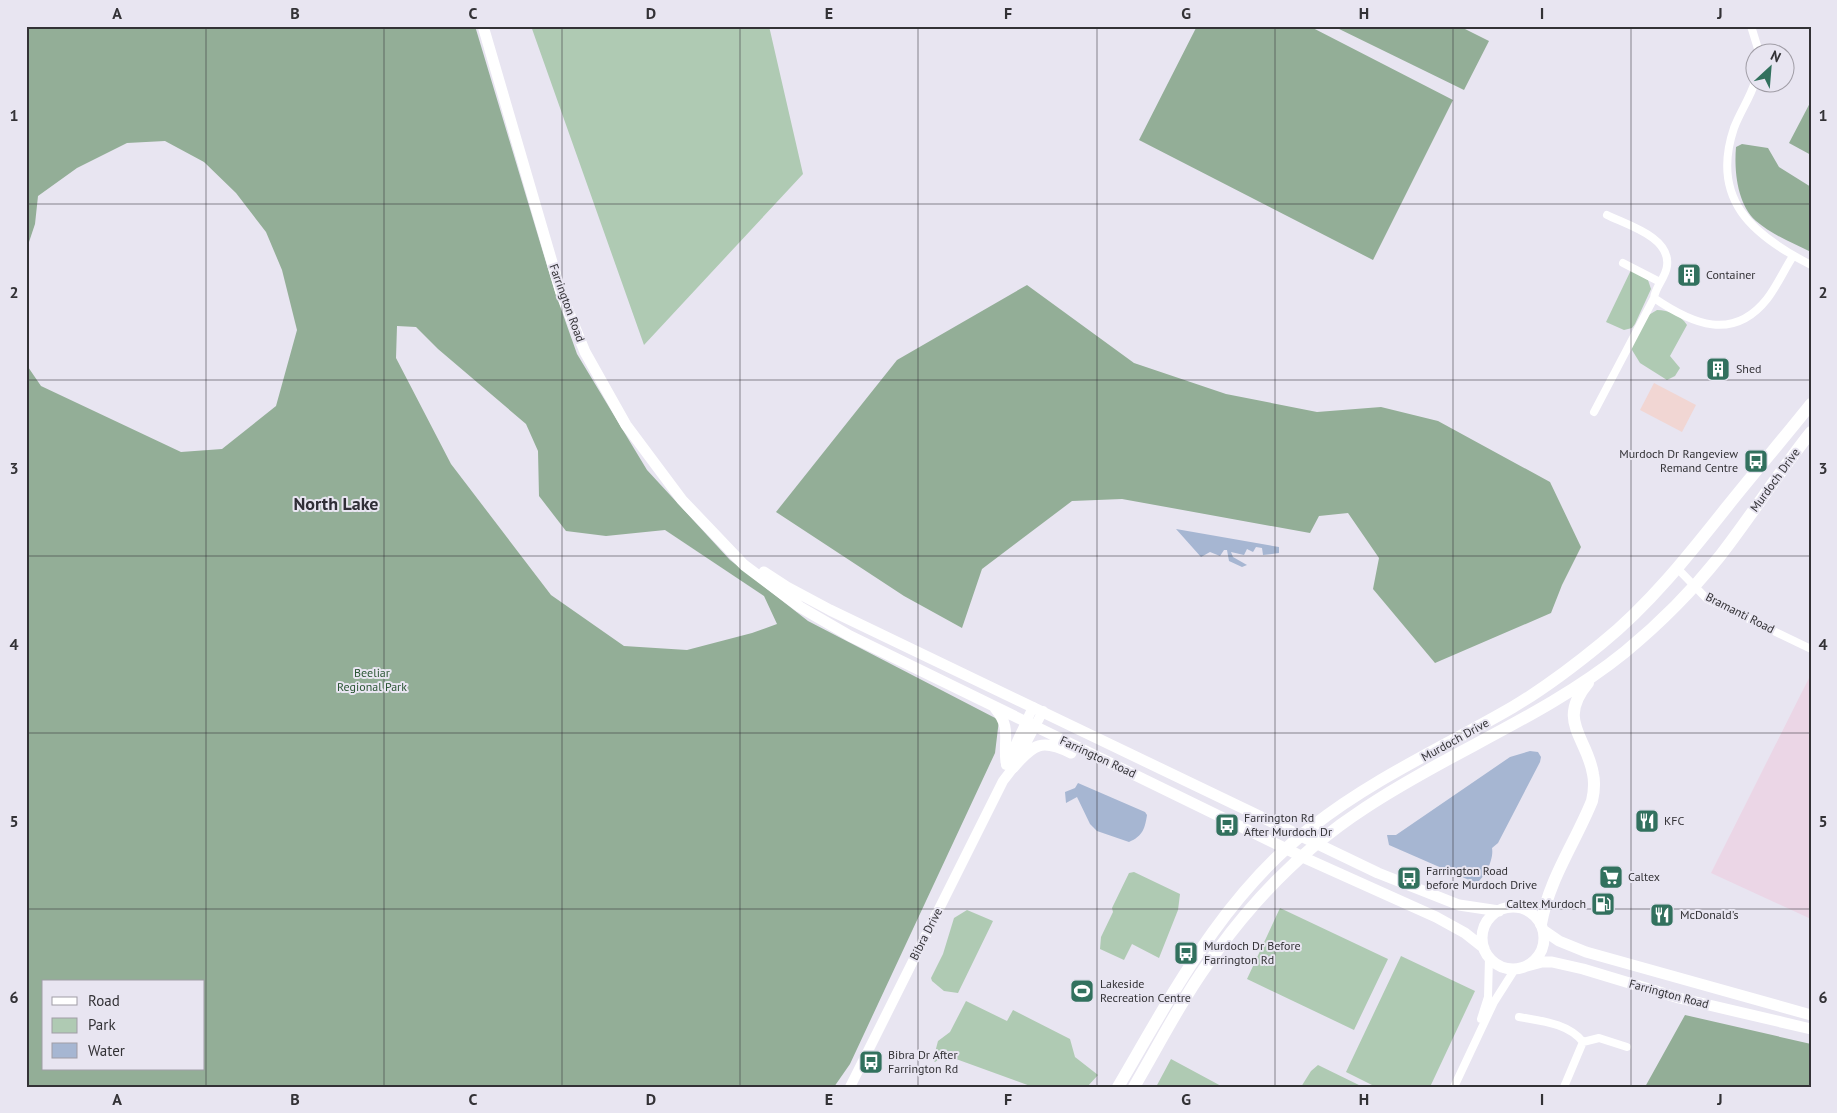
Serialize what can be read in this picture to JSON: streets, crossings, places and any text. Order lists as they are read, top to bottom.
{
  "streets": {
    "main road": ["Farrington Road", "Murdoch Drive"],
    "street": ["Bramanti Road", "Bibra Drive"]
  },
  "crossings": [
    ["Farrington Road", "Bibra Drive"],
    ["Murdoch Drive", "Bramanti Road"]
  ],
  "districts": ["North Lake"],
  "parks": ["Beeliar Regional Park"],
  "places": {
    "building": ["Container", "Shed"],
    "bus stop": [
      "Murdoch Dr Rangeview Remand Centre",
      "Farrington Rd After Murdoch Dr",
      "Farrington Road before Murdoch Drive",
      "Murdoch Dr Before Farrington Rd",
      "Bibra Dr After Farrington Rd"
    ],
    "restaurant": ["KFC", "McDonald's"],
    "supermarket": ["Caltex"],
    "fuel station": ["Caltex Murdoch"],
    "sports": ["Lakeside Recreation Centre"]
  },
  "legend": ["Road", "Park", "Water"],
  "north": "top right",
  "grid": {
    "columns": [
      "A",
      "B",
      "C",
      "D",
      "E",
      "F",
      "G",
      "H",
      "I",
      "J"
    ],
    "rows": [
      "1",
      "2",
      "3",
      "4",
      "5",
      "6"
    ]
  }
}
